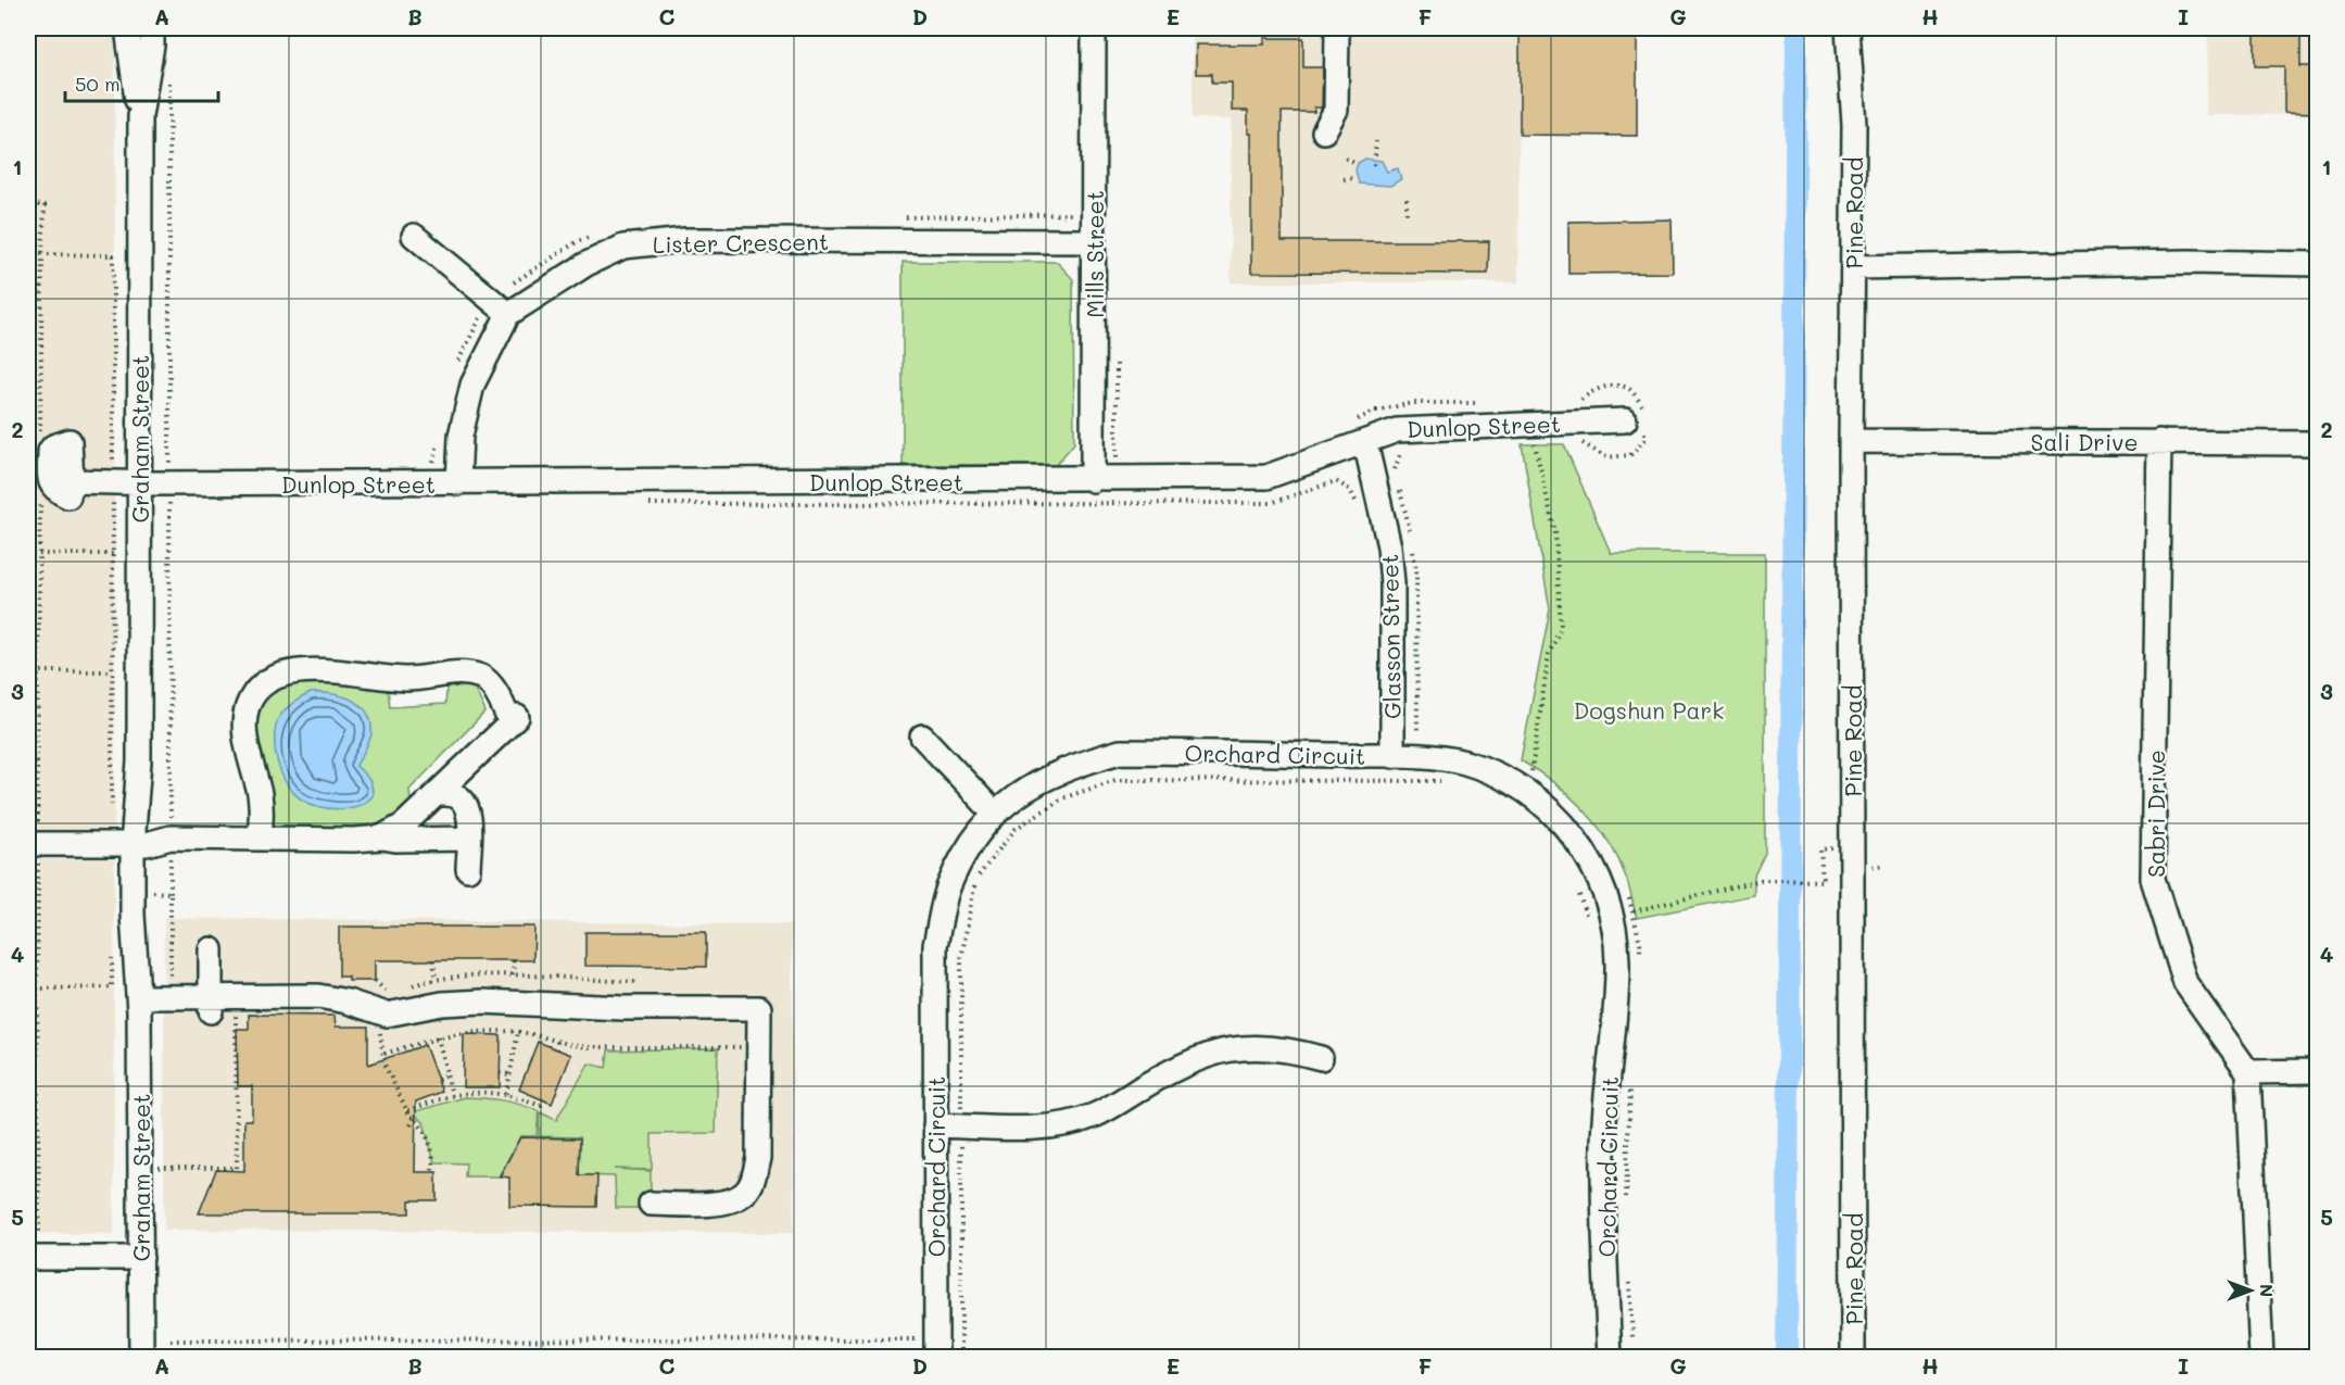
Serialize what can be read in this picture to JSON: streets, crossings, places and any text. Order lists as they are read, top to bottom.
{
  "streets": {
    "street": [
      "Pine Road",
      "Lister Crescent",
      "Mills Street",
      "Dunlop Street",
      "Graham Street",
      "Sali Drive",
      "Glasson Street",
      "Orchard Circuit",
      "Sabri Drive"
    ]
  },
  "crossings": [
    ["Pine Road", "Sali Drive"],
    ["Lister Crescent", "Mills Street"],
    ["Mills Street", "Dunlop Street"],
    ["Dunlop Street", "Graham Street"],
    ["Dunlop Street", "Glasson Street"],
    ["Sali Drive", "Sabri Drive"],
    ["Glasson Street", "Orchard Circuit"]
  ],
  "parks": ["Dogshun Park"],
  "scale_bar": "50 m",
  "north": "right",
  "grid": {
    "columns": [
      "A",
      "B",
      "C",
      "D",
      "E",
      "F",
      "G",
      "H",
      "I"
    ],
    "rows": [
      "1",
      "2",
      "3",
      "4",
      "5"
    ]
  }
}
